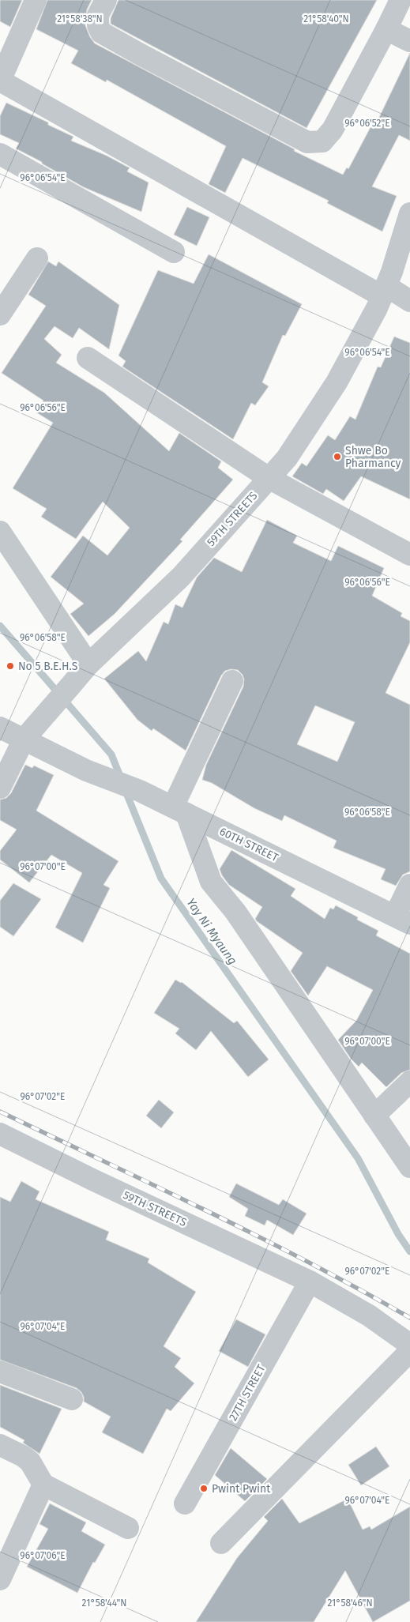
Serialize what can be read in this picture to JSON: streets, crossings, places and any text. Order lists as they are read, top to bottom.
{
  "streets": {
    "street": ["59TH STREETS", "60TH STREET", "27TH STREET"]
  },
  "crossings": [
    ["59TH STREETS", "60TH STREET"],
    ["59TH STREETS", "27TH STREET"]
  ],
  "water": ["Yay Ni Myaung"],
  "places": ["Shwe Bo Pharmancy", "No 5 B.E.H.S", "Pwint Pwint"],
  "coordinates": [
    "21°58'38\"N",
    "21°58'40\"N",
    "96°06'52\"E",
    "96°06'54\"E",
    "96°06'56\"E",
    "96°06'58\"E",
    "96°07'00\"E",
    "96°07'02\"E",
    "96°07'04\"E",
    "96°07'06\"E",
    "21°58'44\"N",
    "21°58'46\"N"
  ]
}
